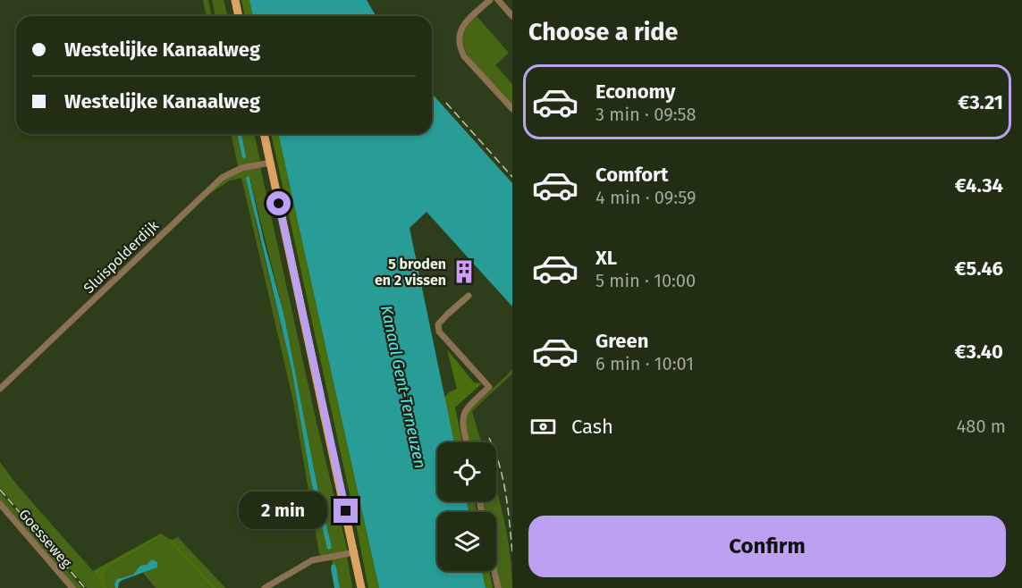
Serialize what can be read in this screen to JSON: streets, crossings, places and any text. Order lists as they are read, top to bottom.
{
  "streets": {
    "street": ["Sluispolderdijk", "Goesseweg"]
  },
  "water": ["Kanaal Gent-Terneuzen"],
  "places": {
    "building": ["5 broden en 2 vissen"]
  },
  "page": {
    "heading": "Choose a ride",
    "banner": ["Westelijke Kanaalweg", "Westelijke Kanaalweg"],
    "list": [
      {
        "name": "Economy",
        "note": "3 min · 09:58",
        "value": "€3.21"
      },
      {
        "name": "Comfort",
        "note": "4 min · 09:59",
        "value": "€4.34"
      },
      {
        "name": "XL",
        "note": "5 min · 10:00",
        "value": "€5.46"
      },
      {
        "name": "Green",
        "note": "6 min · 10:01",
        "value": "€3.40"
      }
    ],
    "pay": ["Cash", "480 m"],
    "bubble": "2 min",
    "buttons": "Confirm"
  }
}
